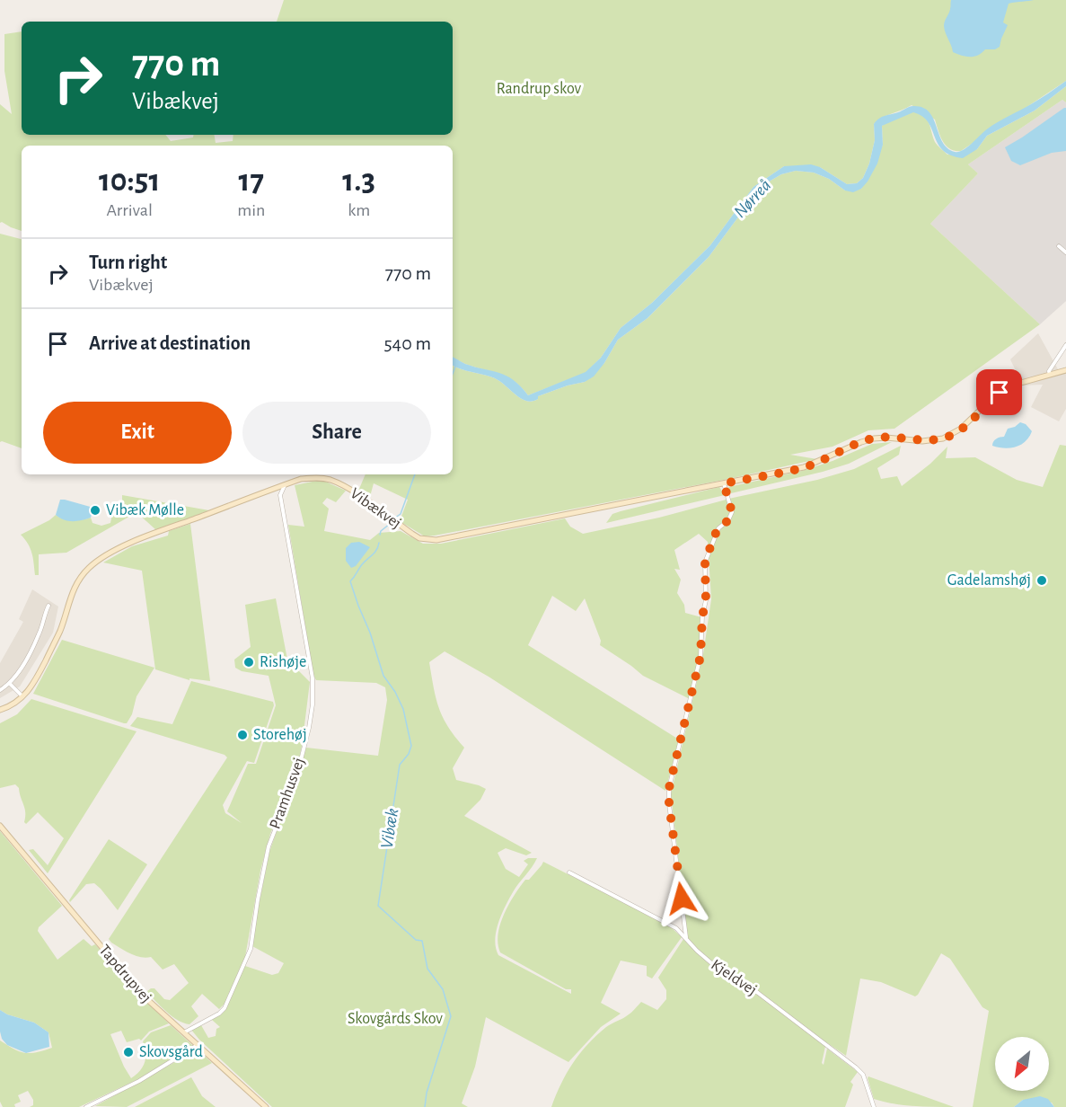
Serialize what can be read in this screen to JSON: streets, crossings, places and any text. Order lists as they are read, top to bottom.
{
  "streets": {
    "street": [
      "Vibækvej",
      "Pramhusvej",
      "Tapdrupvej",
      "Kjeldvej"
    ]
  },
  "crossings": [
    ["Pramhusvej", "Tapdrupvej"]
  ],
  "water": ["Nørreå", "Vibæk"],
  "parks": ["Randrup skov", "Skovgårds Skov"],
  "places": [
    "Vibæk Mølle",
    "Gadelamshøj",
    "Rishøje",
    "Storehøj",
    "Skovsgård"
  ],
  "north": "bottom left",
  "page": {
    "turn": ["770 m", "Vibækvej"],
    "eta": [
      "10:51",
      "Arrival",
      "17",
      "min",
      "1.3",
      "km"
    ],
    "list": [
      {
        "name": "Turn right",
        "note": "Vibækvej",
        "value": "770 m"
      },
      {
        "name": "Arrive at destination",
        "value": "540 m"
      }
    ],
    "buttons": ["Exit", "Share"]
  }
}
